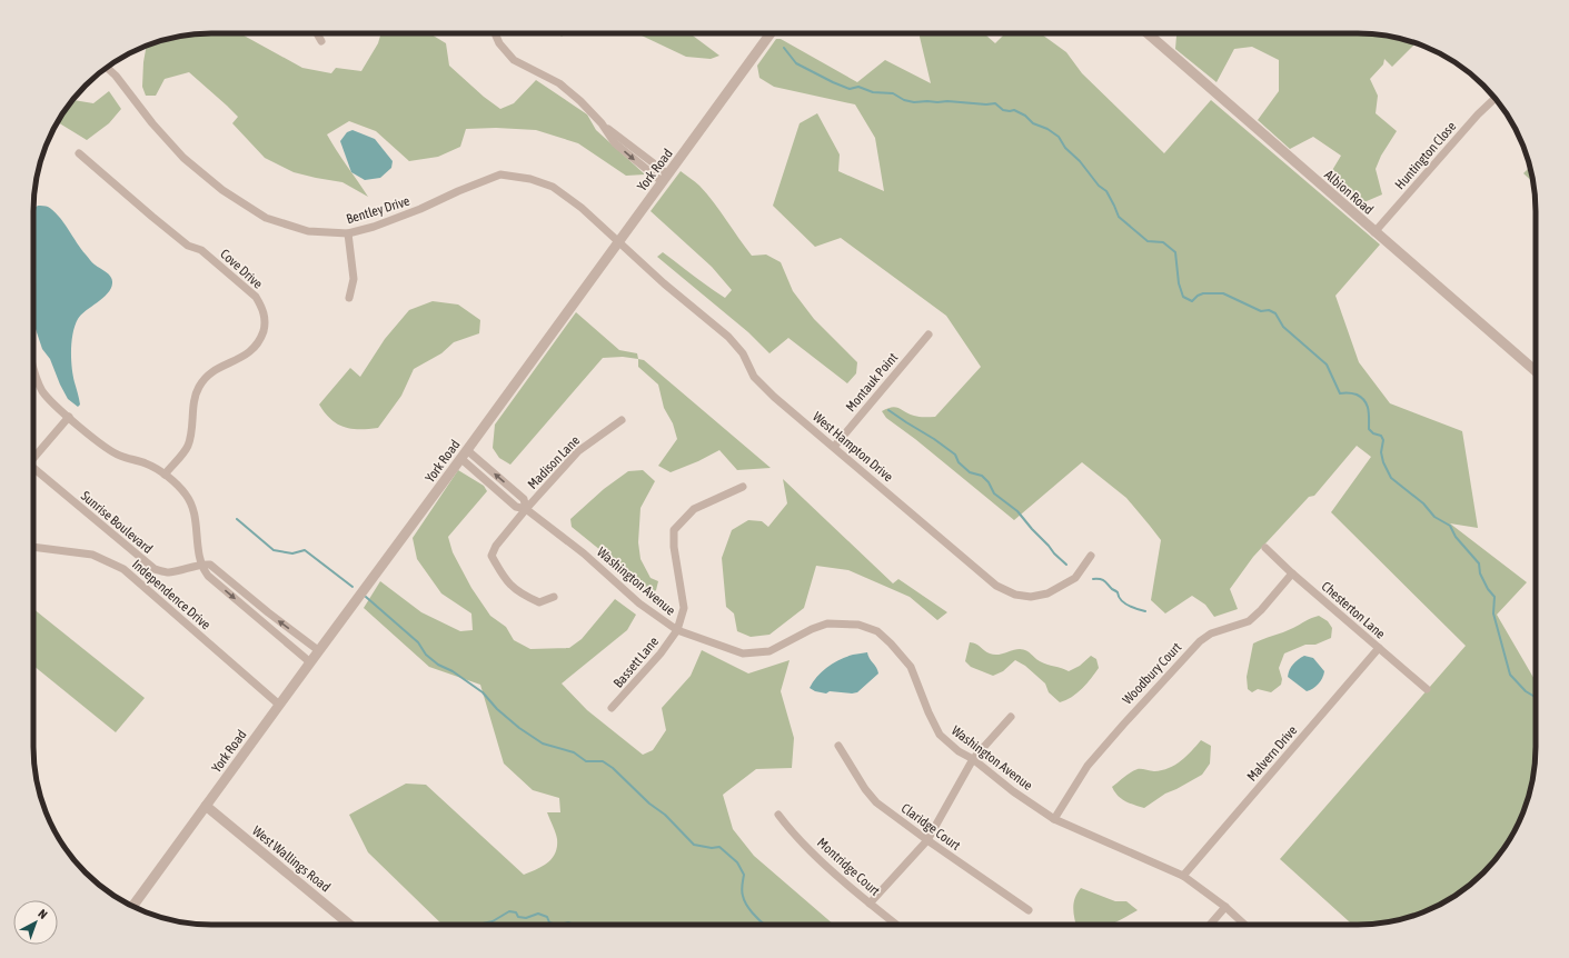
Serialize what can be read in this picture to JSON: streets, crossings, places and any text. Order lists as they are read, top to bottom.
{
  "streets": {
    "street": [
      "Huntington Close",
      "York Road",
      "Albion Road",
      "Bentley Drive",
      "Cove Drive",
      "Montauk Point",
      "West Hampton Drive",
      "Madison Lane",
      "Sunrise Boulevard",
      "Washington Avenue",
      "Independence Drive",
      "Chesterton Lane",
      "Bassett Lane",
      "Woodbury Court",
      "Malvern Drive",
      "Claridge Court",
      "West Wallings Road",
      "Montridge Court"
    ]
  },
  "crossings": [
    ["Huntington Close", "Albion Road"],
    ["York Road", "Bentley Drive"],
    ["York Road", "West Hampton Drive"],
    ["York Road", "Washington Avenue"],
    ["York Road", "Independence Drive"],
    ["York Road", "West Wallings Road"],
    ["Bentley Drive", "West Hampton Drive"],
    ["Montauk Point", "West Hampton Drive"],
    ["Madison Lane", "Washington Avenue"],
    ["Washington Avenue", "Bassett Lane"],
    ["Washington Avenue", "Woodbury Court"],
    ["Washington Avenue", "Malvern Drive"],
    ["Chesterton Lane", "Woodbury Court"],
    ["Chesterton Lane", "Malvern Drive"]
  ],
  "north": "top right"
}
